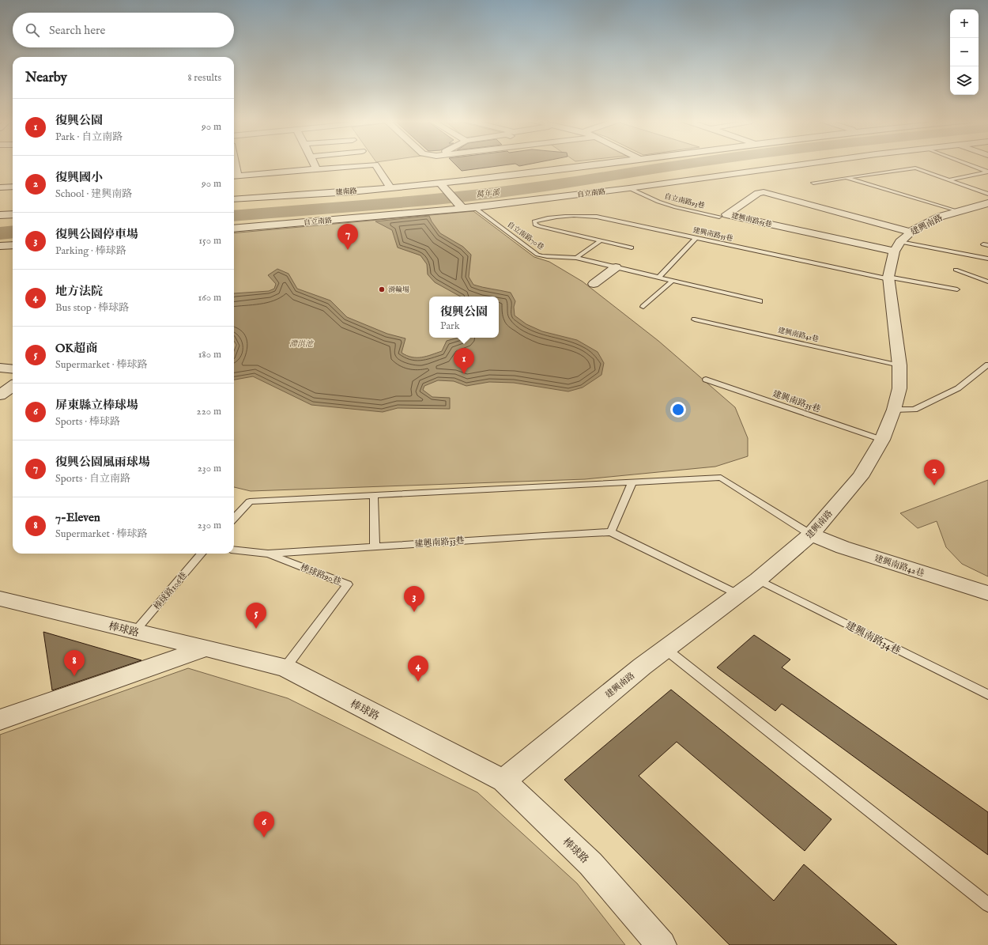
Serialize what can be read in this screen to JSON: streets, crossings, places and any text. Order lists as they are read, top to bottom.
{
  "streets": {
    "street": [
      "建南路",
      "自立南路",
      "建興南路65巷",
      "建興南路",
      "建興南路42巷",
      "棒球路"
    ],
    "lane": [
      "自立南路93巷",
      "建興南路55巷",
      "自立南路70巷",
      "建興南路41巷",
      "建興南路35巷",
      "建興南路33巷",
      "棒球路90巷",
      "棒球路106巷",
      "建興南路34巷"
    ]
  },
  "crossings": [
    ["自立南路", "自立南路93巷"],
    ["自立南路", "自立南路70巷"],
    ["建興南路65巷", "建興南路"],
    ["建興南路", "建興南路55巷"],
    ["建興南路", "建興南路41巷"],
    ["建興南路", "建興南路35巷"],
    ["建興南路", "建興南路42巷"],
    ["建興南路", "棒球路"],
    ["建興南路", "建興南路34巷"],
    ["建興南路55巷", "自立南路70巷"],
    ["建興南路33巷", "棒球路90巷"],
    ["棒球路90巷", "棒球路"],
    ["棒球路106巷", "棒球路"]
  ],
  "water": ["萬年溪", "滯洪池"],
  "places": ["滑輪場"],
  "page": {
    "map_buttons": ["+", "−"],
    "search": "Search here",
    "heading": ["Nearby", "8 results"],
    "list": [
      {
        "mark": "1",
        "name": "復興公園",
        "note": "Park · 自立南路",
        "value": "90 m"
      },
      {
        "mark": "2",
        "name": "復興國小",
        "note": "School · 建興南路",
        "value": "90 m"
      },
      {
        "mark": "3",
        "name": "復興公園停車場",
        "note": "Parking · 棒球路",
        "value": "150 m"
      },
      {
        "mark": "4",
        "name": "地方法院",
        "note": "Bus stop · 棒球路",
        "value": "160 m"
      },
      {
        "mark": "5",
        "name": "OK超商",
        "note": "Supermarket · 棒球路",
        "value": "180 m"
      },
      {
        "mark": "6",
        "name": "屏東縣立棒球場",
        "note": "Sports · 棒球路",
        "value": "220 m"
      },
      {
        "mark": "7",
        "name": "復興公園風雨球場",
        "note": "Sports · 自立南路",
        "value": "230 m"
      },
      {
        "mark": "8",
        "name": "7-Eleven",
        "note": "Supermarket · 棒球路",
        "value": "230 m"
      }
    ],
    "pins": [
      "7",
      "1",
      "2",
      "3",
      "5",
      "8",
      "4",
      "6"
    ],
    "popup": ["復興公園", "Park"]
  }
}
